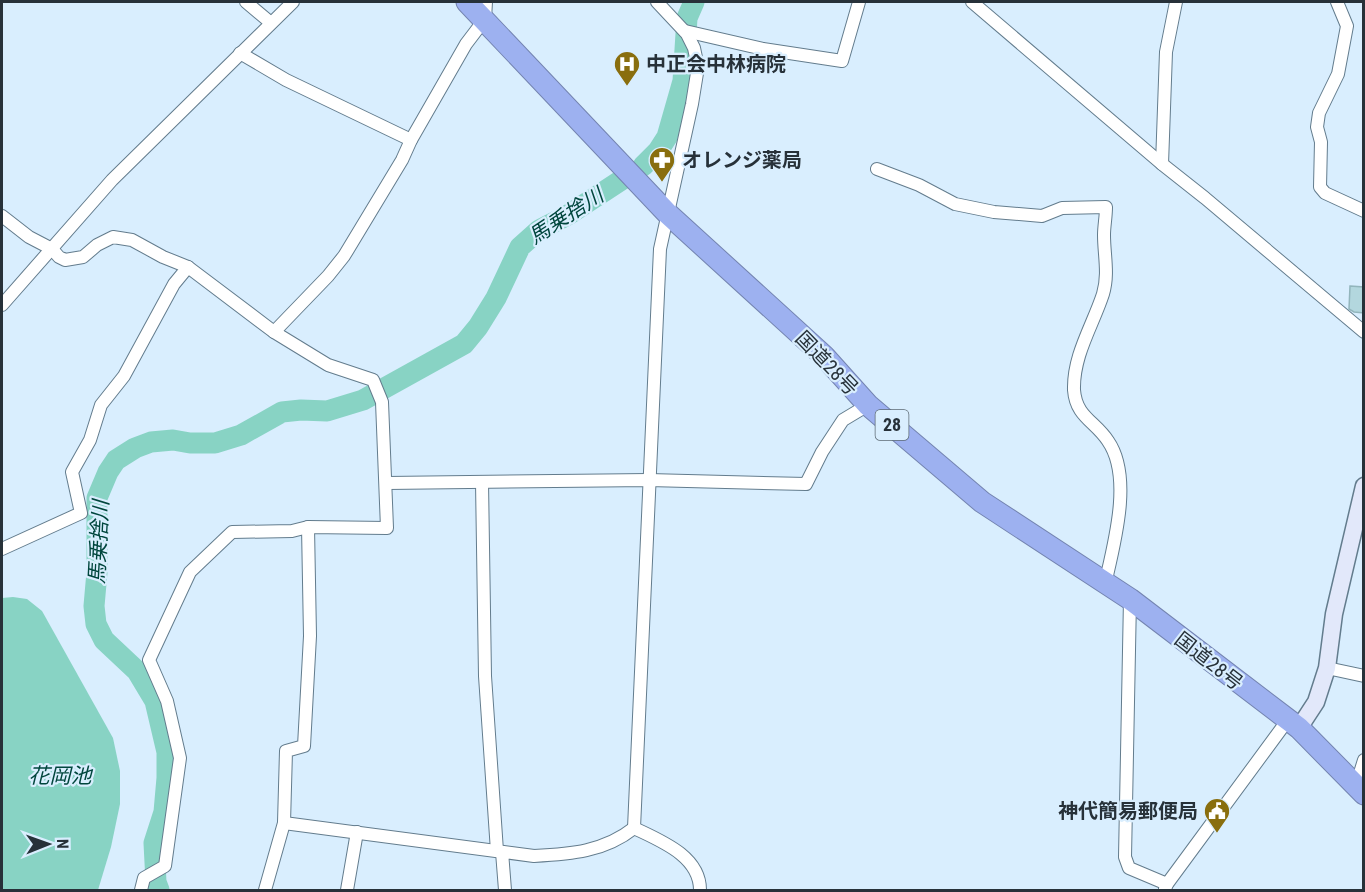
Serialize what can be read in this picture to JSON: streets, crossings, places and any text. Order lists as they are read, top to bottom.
{
  "streets": {
    "highway": ["国道28号", "28"]
  },
  "water": ["馬乗捨川", "花岡池"],
  "places": {
    "hospital": ["中正会中林病院"],
    "pharmacy": ["オレンジ薬局"],
    "public building": ["神代簡易郵便局"]
  },
  "north": "right"
}
